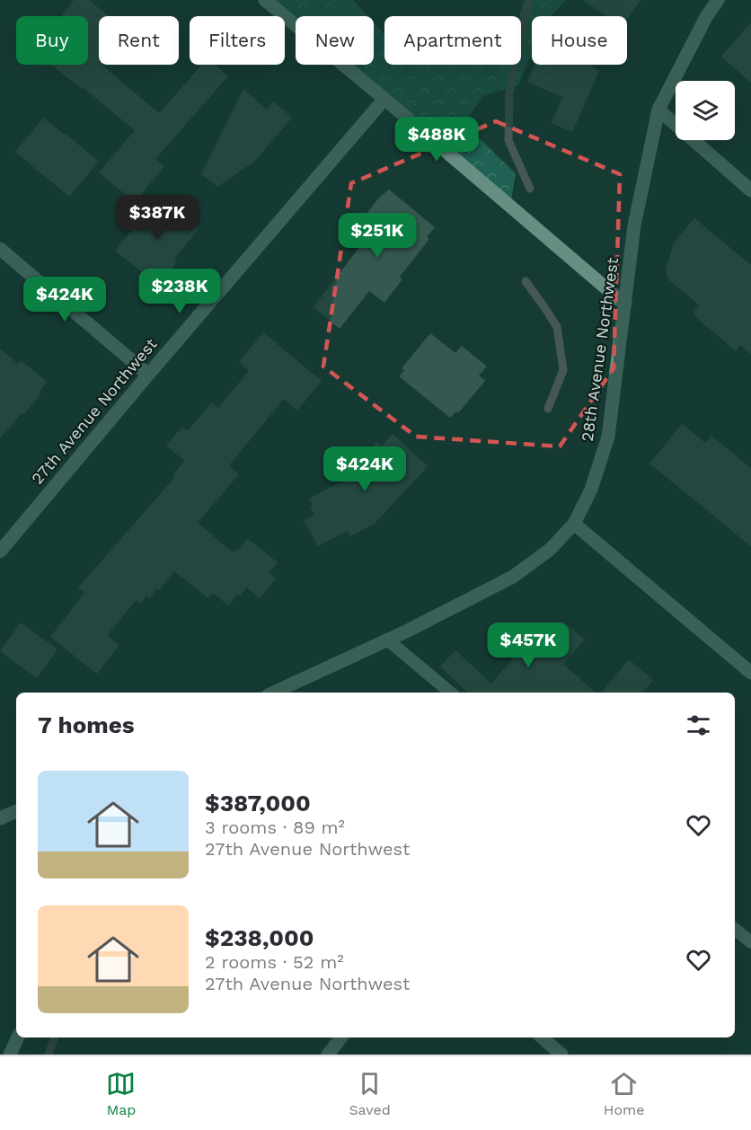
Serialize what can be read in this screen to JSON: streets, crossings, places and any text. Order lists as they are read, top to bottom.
{
  "streets": {
    "street": ["28th Avenue Northwest", "27th Avenue Northwest"]
  },
  "page": {
    "chip": [
      "Buy",
      "Rent",
      "Filters",
      "New",
      "Apartment",
      "House"
    ],
    "price": [
      "$488K",
      "$387K",
      "$251K",
      "$238K",
      "$424K",
      "$424K",
      "$457K"
    ],
    "heading": "7 homes",
    "list": [
      {
        "name": "$387,000",
        "note": "3 rooms · 89 m² · 27th Avenue Northwest"
      },
      {
        "name": "$238,000",
        "note": "2 rooms · 52 m² · 27th Avenue Northwest"
      }
    ],
    "tabs": ["Map", "Saved", "Home"]
  }
}
